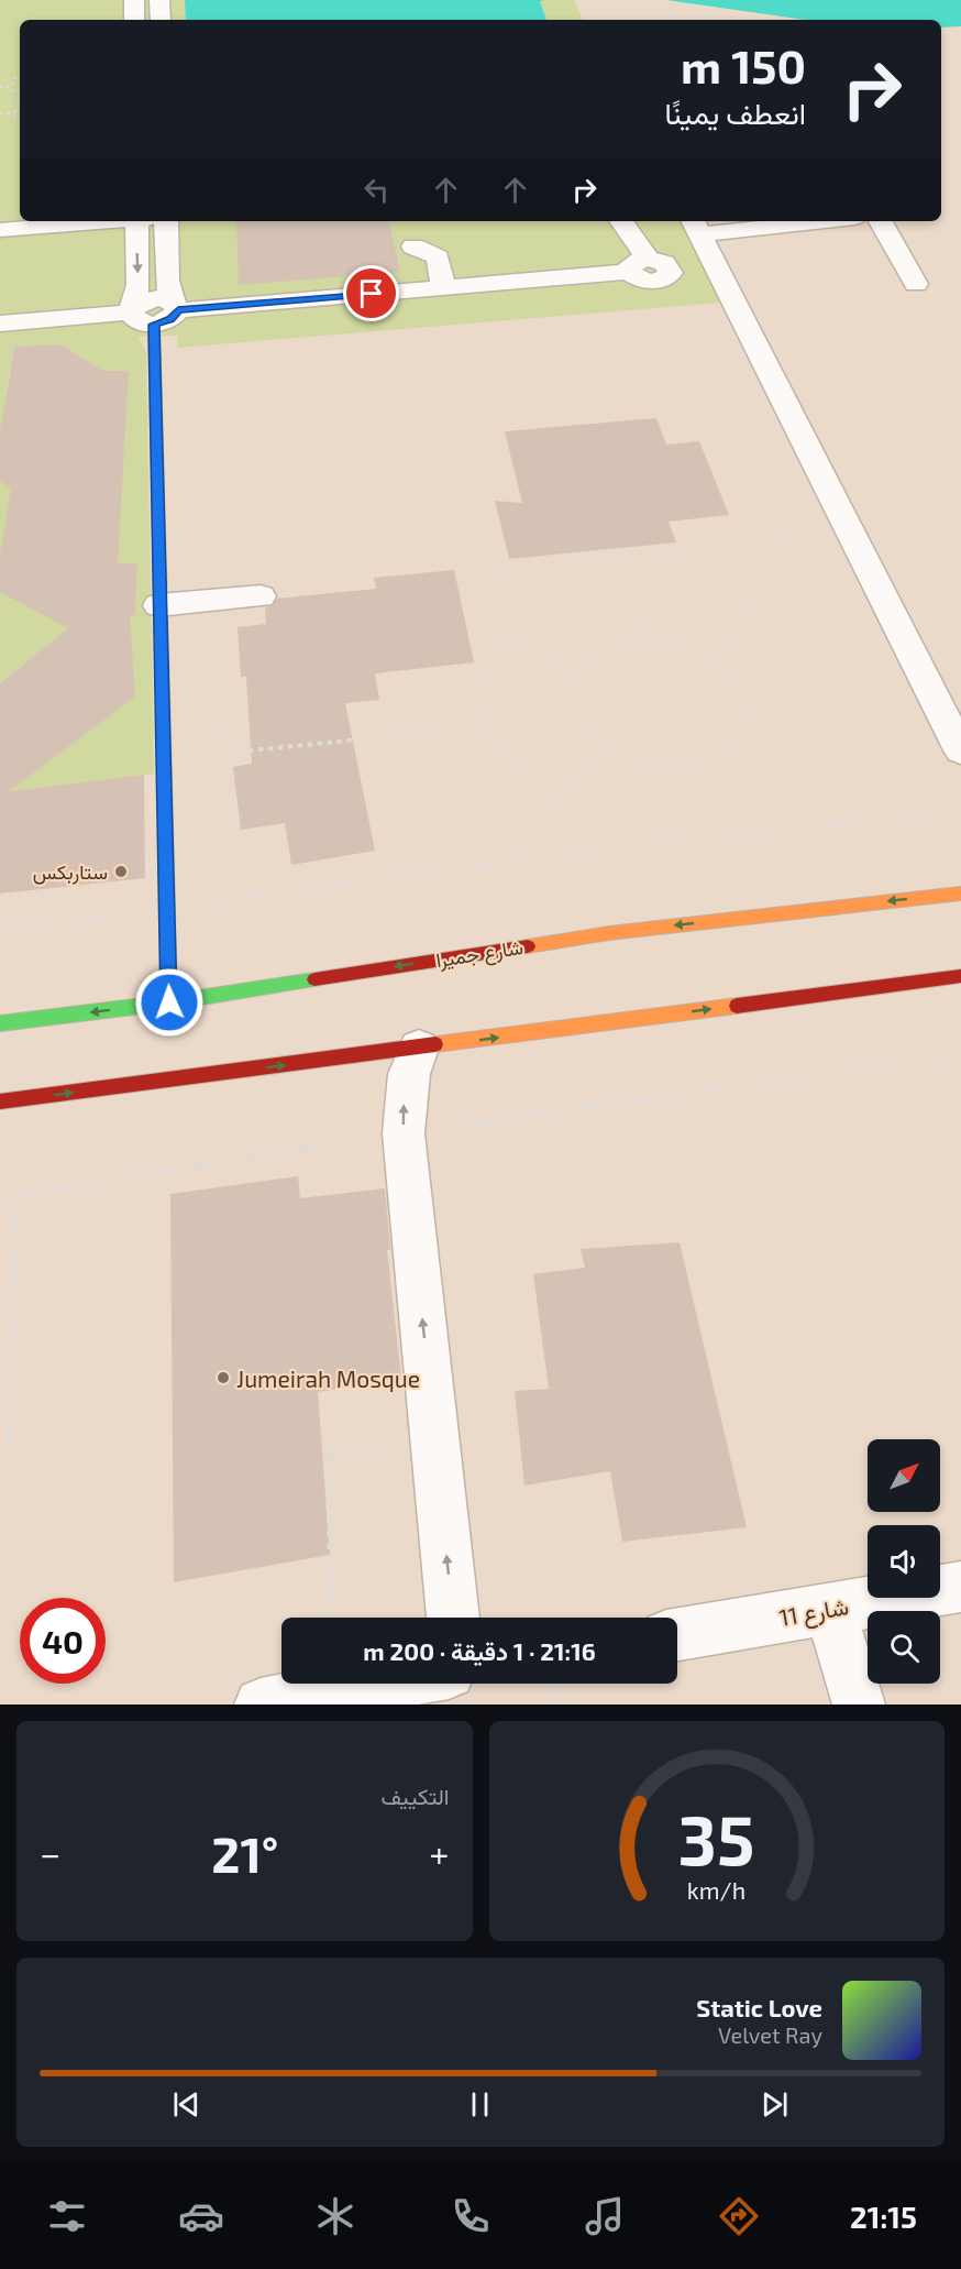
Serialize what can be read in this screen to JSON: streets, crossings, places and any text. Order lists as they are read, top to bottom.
{
  "streets": {
    "main road": ["شارع جميرا"],
    "street": ["شارع 11"]
  },
  "places": ["ستاربكس", "Jumeirah Mosque"],
  "north": "top right",
  "page": {
    "turn": ["150 m", "انعطف يمينًا"],
    "limit": "40",
    "trip": "21:16 · 1 دقيقة · 200 m",
    "tile": "التكييف",
    "heat": ["−", "21°", "+"],
    "song": ["Static Love", "Velvet Ray"],
    "tabs": "21:15",
    "gauge": ["35", "km/h"]
  }
}
